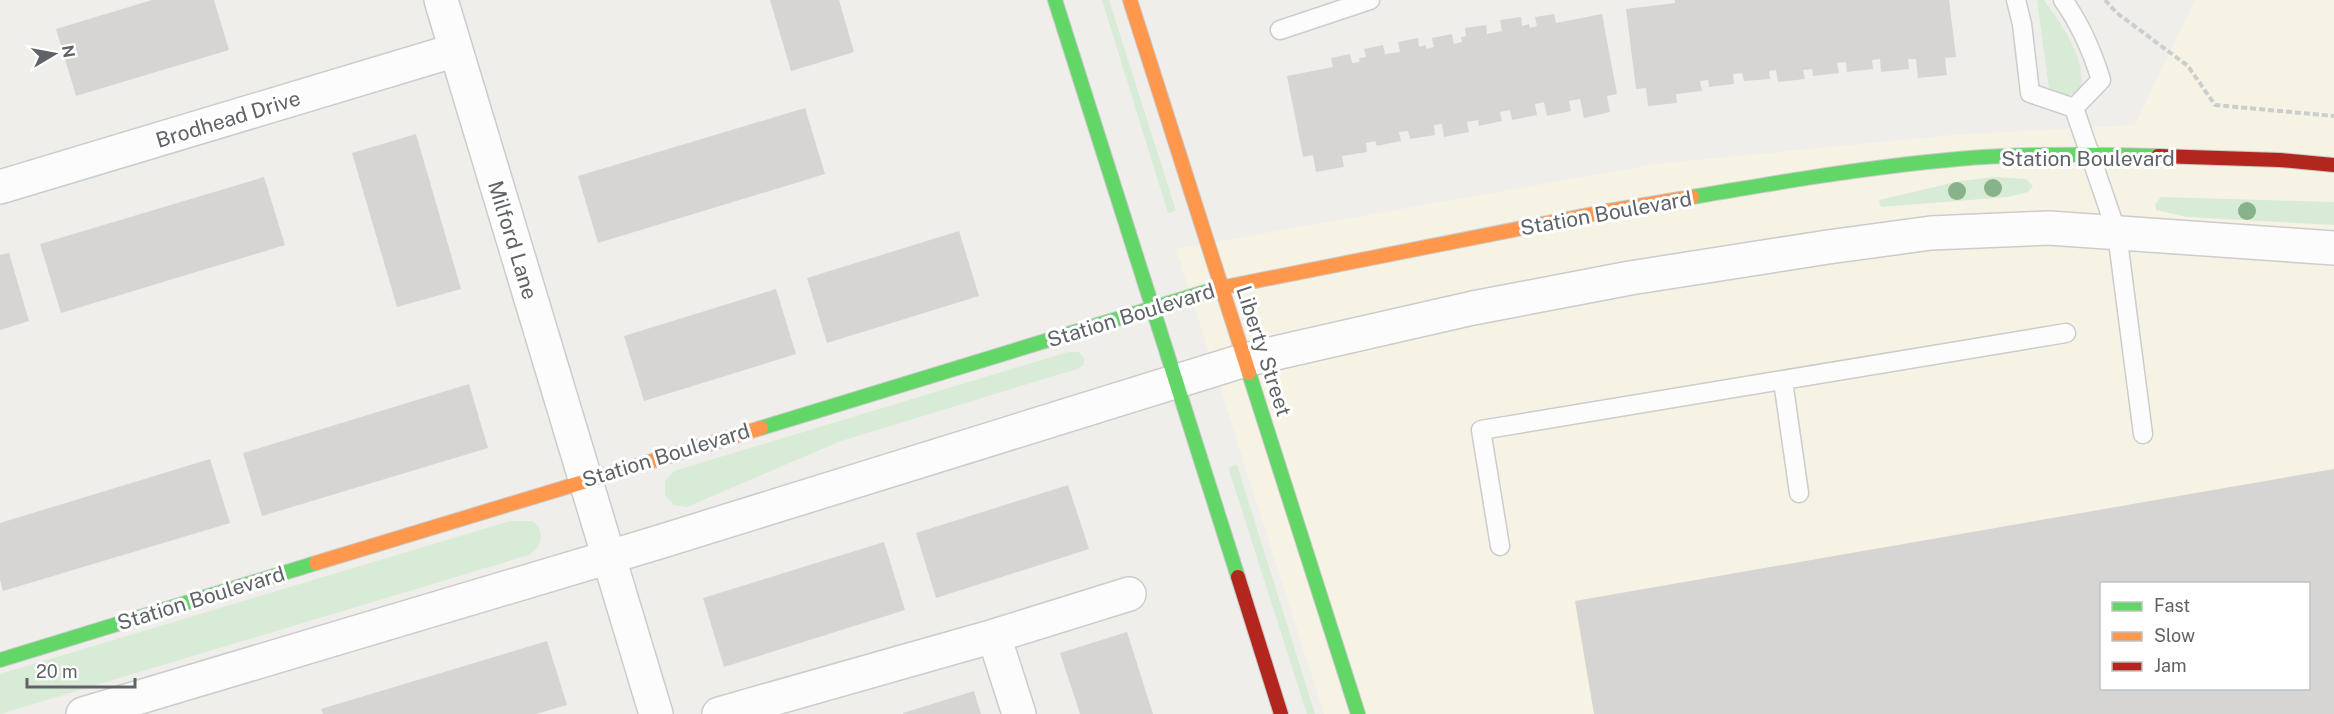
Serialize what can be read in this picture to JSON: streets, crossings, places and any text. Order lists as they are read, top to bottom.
{
  "streets": {
    "street": [
      "Brodhead Drive",
      "Station Boulevard",
      "Milford Lane",
      "Liberty Street"
    ]
  },
  "crossings": [
    ["Brodhead Drive", "Milford Lane"],
    ["Station Boulevard", "Milford Lane"],
    ["Station Boulevard", "Liberty Street"]
  ],
  "legend": ["Fast", "Slow", "Jam"],
  "scale_bar": "20 m",
  "north": "right"
}
